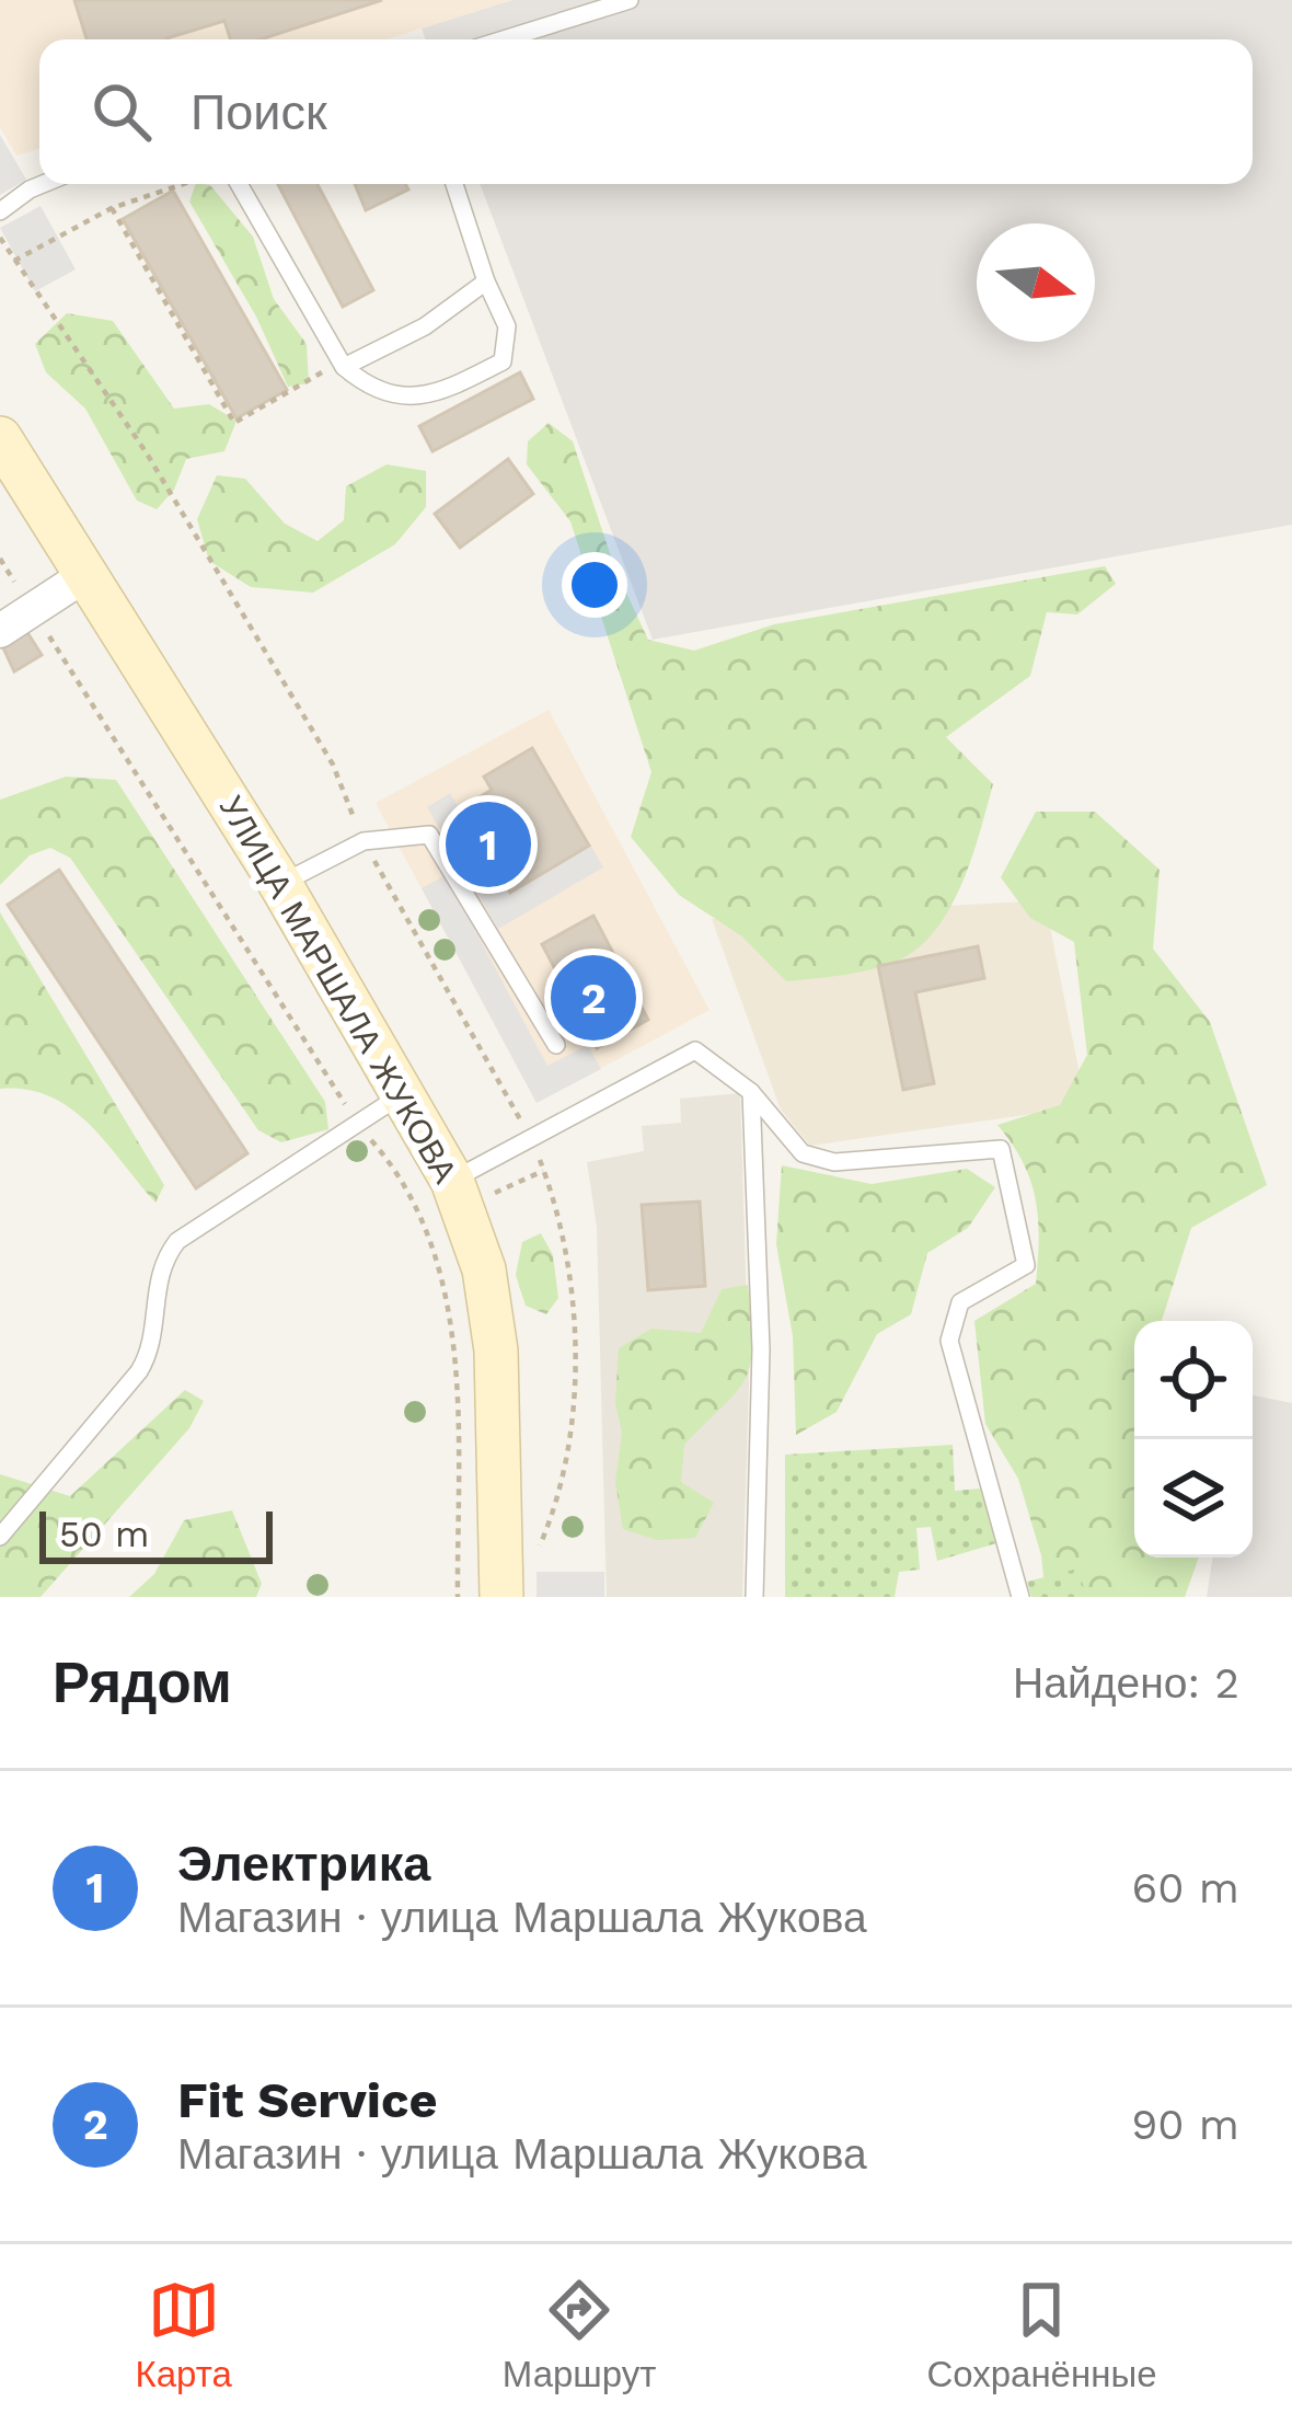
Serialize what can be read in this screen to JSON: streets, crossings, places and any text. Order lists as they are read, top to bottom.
{
  "streets": {
    "main road": ["УЛИЦА МАРШАЛА ЖУКОВА"]
  },
  "scale_bar": "50 m",
  "north": "right",
  "page": {
    "search": "Поиск",
    "pins": ["1", "2"],
    "scale": "50 m",
    "heading": ["Рядом", "Найдено: 2"],
    "list": [
      {
        "mark": "1",
        "name": "Электрика",
        "note": "Магазин · улица Маршала Жукова",
        "value": "60 m"
      },
      {
        "mark": "2",
        "name": "Fit Service",
        "note": "Магазин · улица Маршала Жукова",
        "value": "90 m"
      }
    ],
    "nav": ["Карта", "Маршрут", "Сохранённые"]
  }
}
